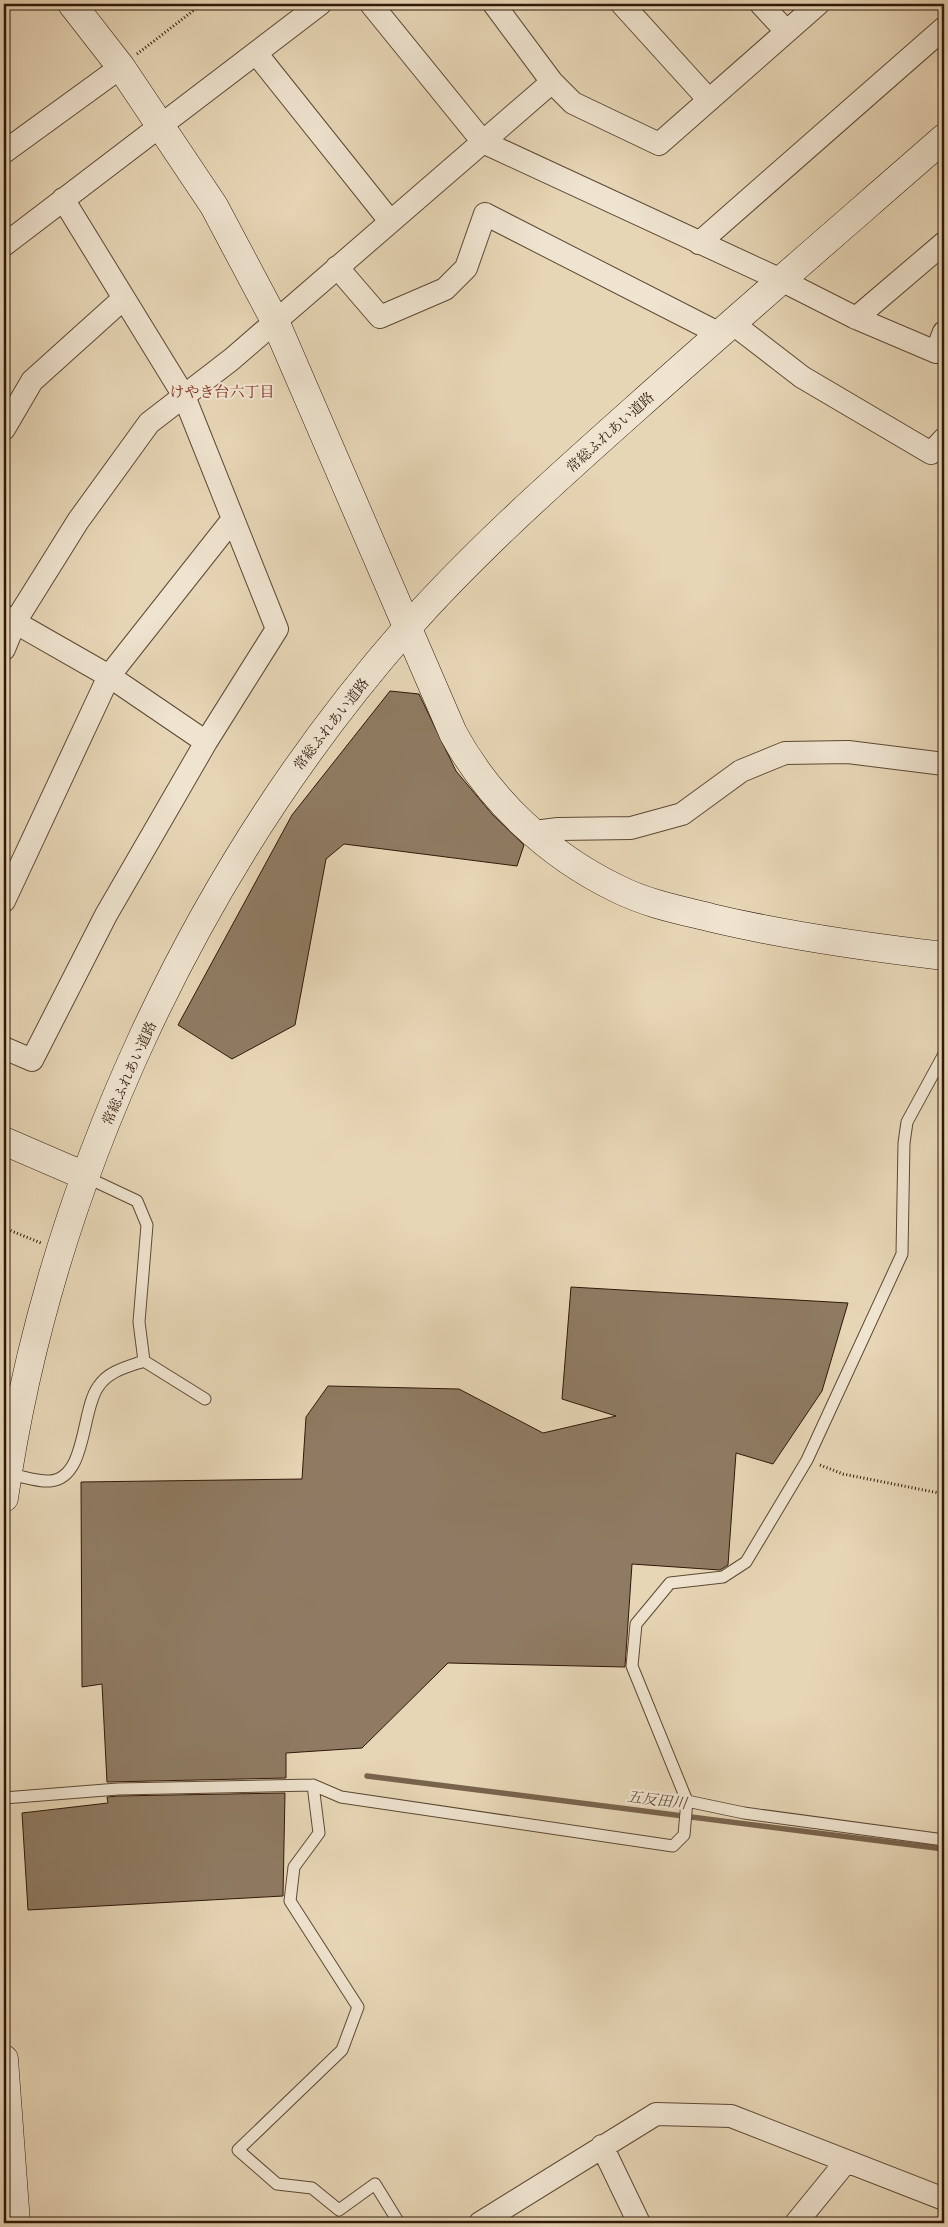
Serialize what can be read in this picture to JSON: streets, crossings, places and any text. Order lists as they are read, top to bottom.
{
  "streets": {
    "street": ["常総ふれあい道路"]
  },
  "districts": ["けやき台六丁目"],
  "water": ["五反田川"]
}
